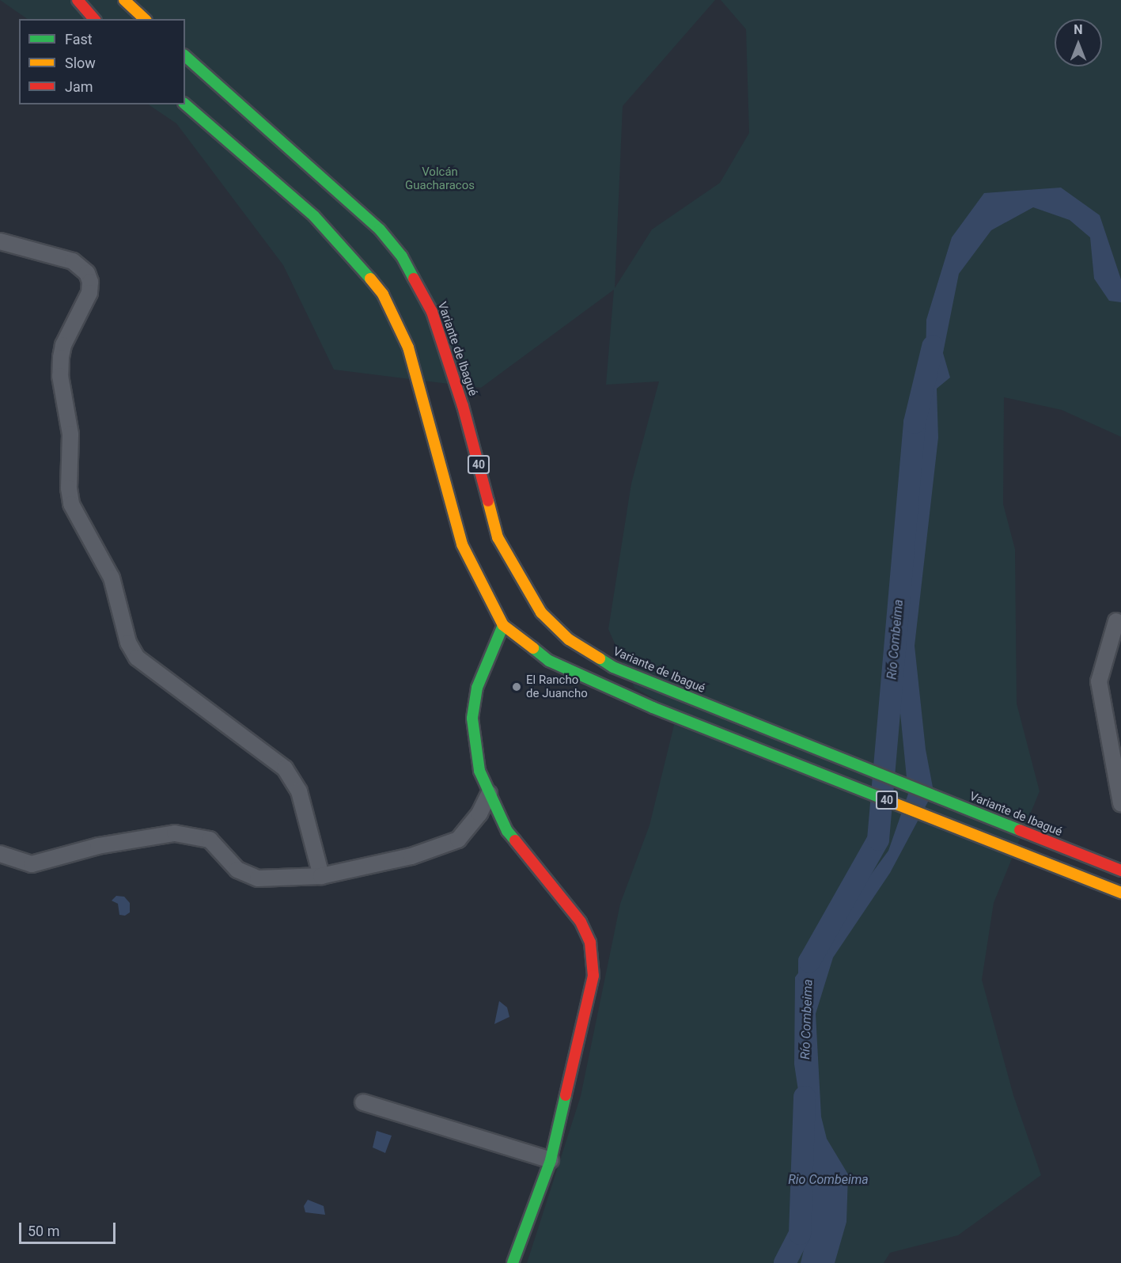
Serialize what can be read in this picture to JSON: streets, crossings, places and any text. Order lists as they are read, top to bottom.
{
  "streets": {
    "main road": ["Variante de Ibagué", "40"]
  },
  "water": ["Río Combeima", "Rio Combeima"],
  "parks": ["Volcán Guacharacos"],
  "places": ["El Rancho de Juancho"],
  "legend": ["Fast", "Slow", "Jam"],
  "scale_bar": "50 m",
  "north": "top"
}
